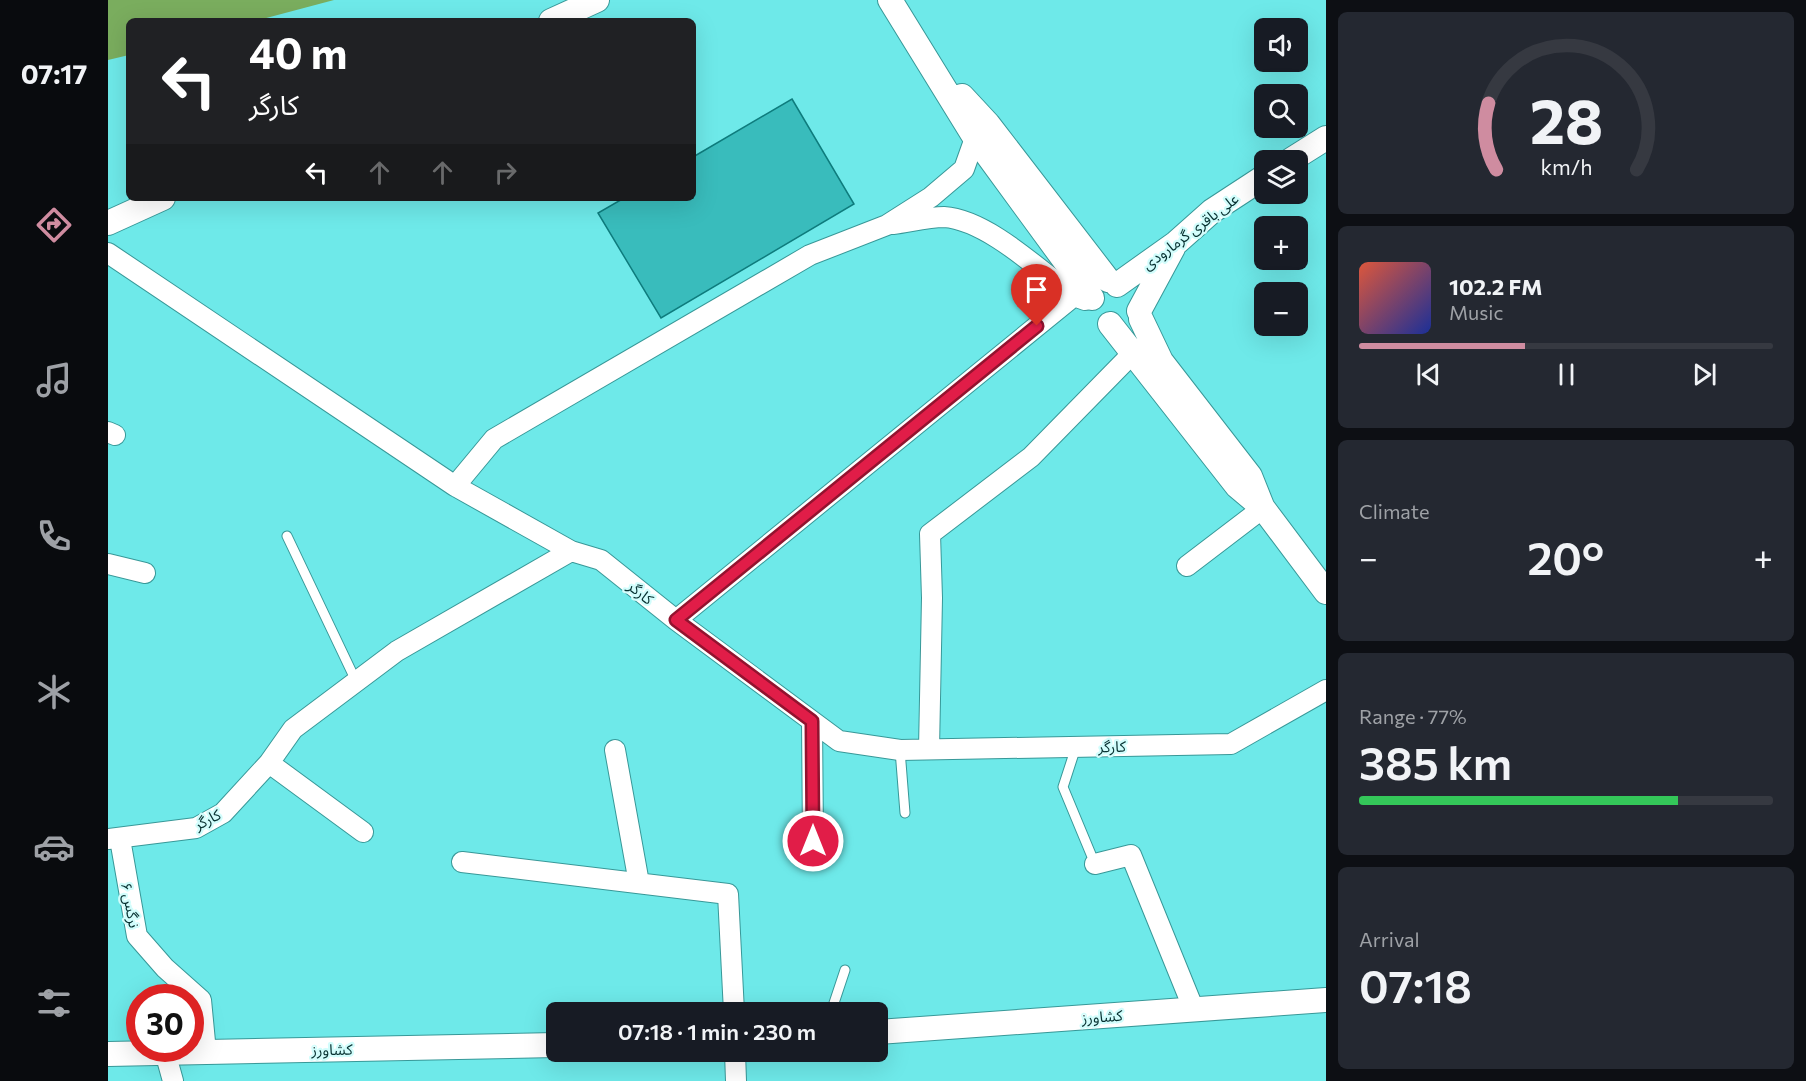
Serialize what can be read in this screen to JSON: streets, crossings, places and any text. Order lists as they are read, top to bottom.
{
  "streets": {
    "street": [
      "علی باقری گرمارودی",
      "کارگر",
      "نرگس ۶",
      "کشاورز"
    ]
  },
  "crossings": [
    ["کارگر", "نرگس ۶"],
    ["نرگس ۶", "کشاورز"]
  ],
  "page": {
    "tabs": "07:17",
    "map_buttons": ["+", "−"],
    "turn": ["40 m", "کارگر"],
    "song": ["102.2 FM", "Music"],
    "tile": [
      "Climate",
      ["Range · 77%", "385 km"],
      ["Arrival", "07:18"]
    ],
    "heat": ["−", "20°", "+"],
    "limit": "30",
    "trip": "07:18 · 1 min · 230 m",
    "gauge": ["28", "km/h"]
  }
}
